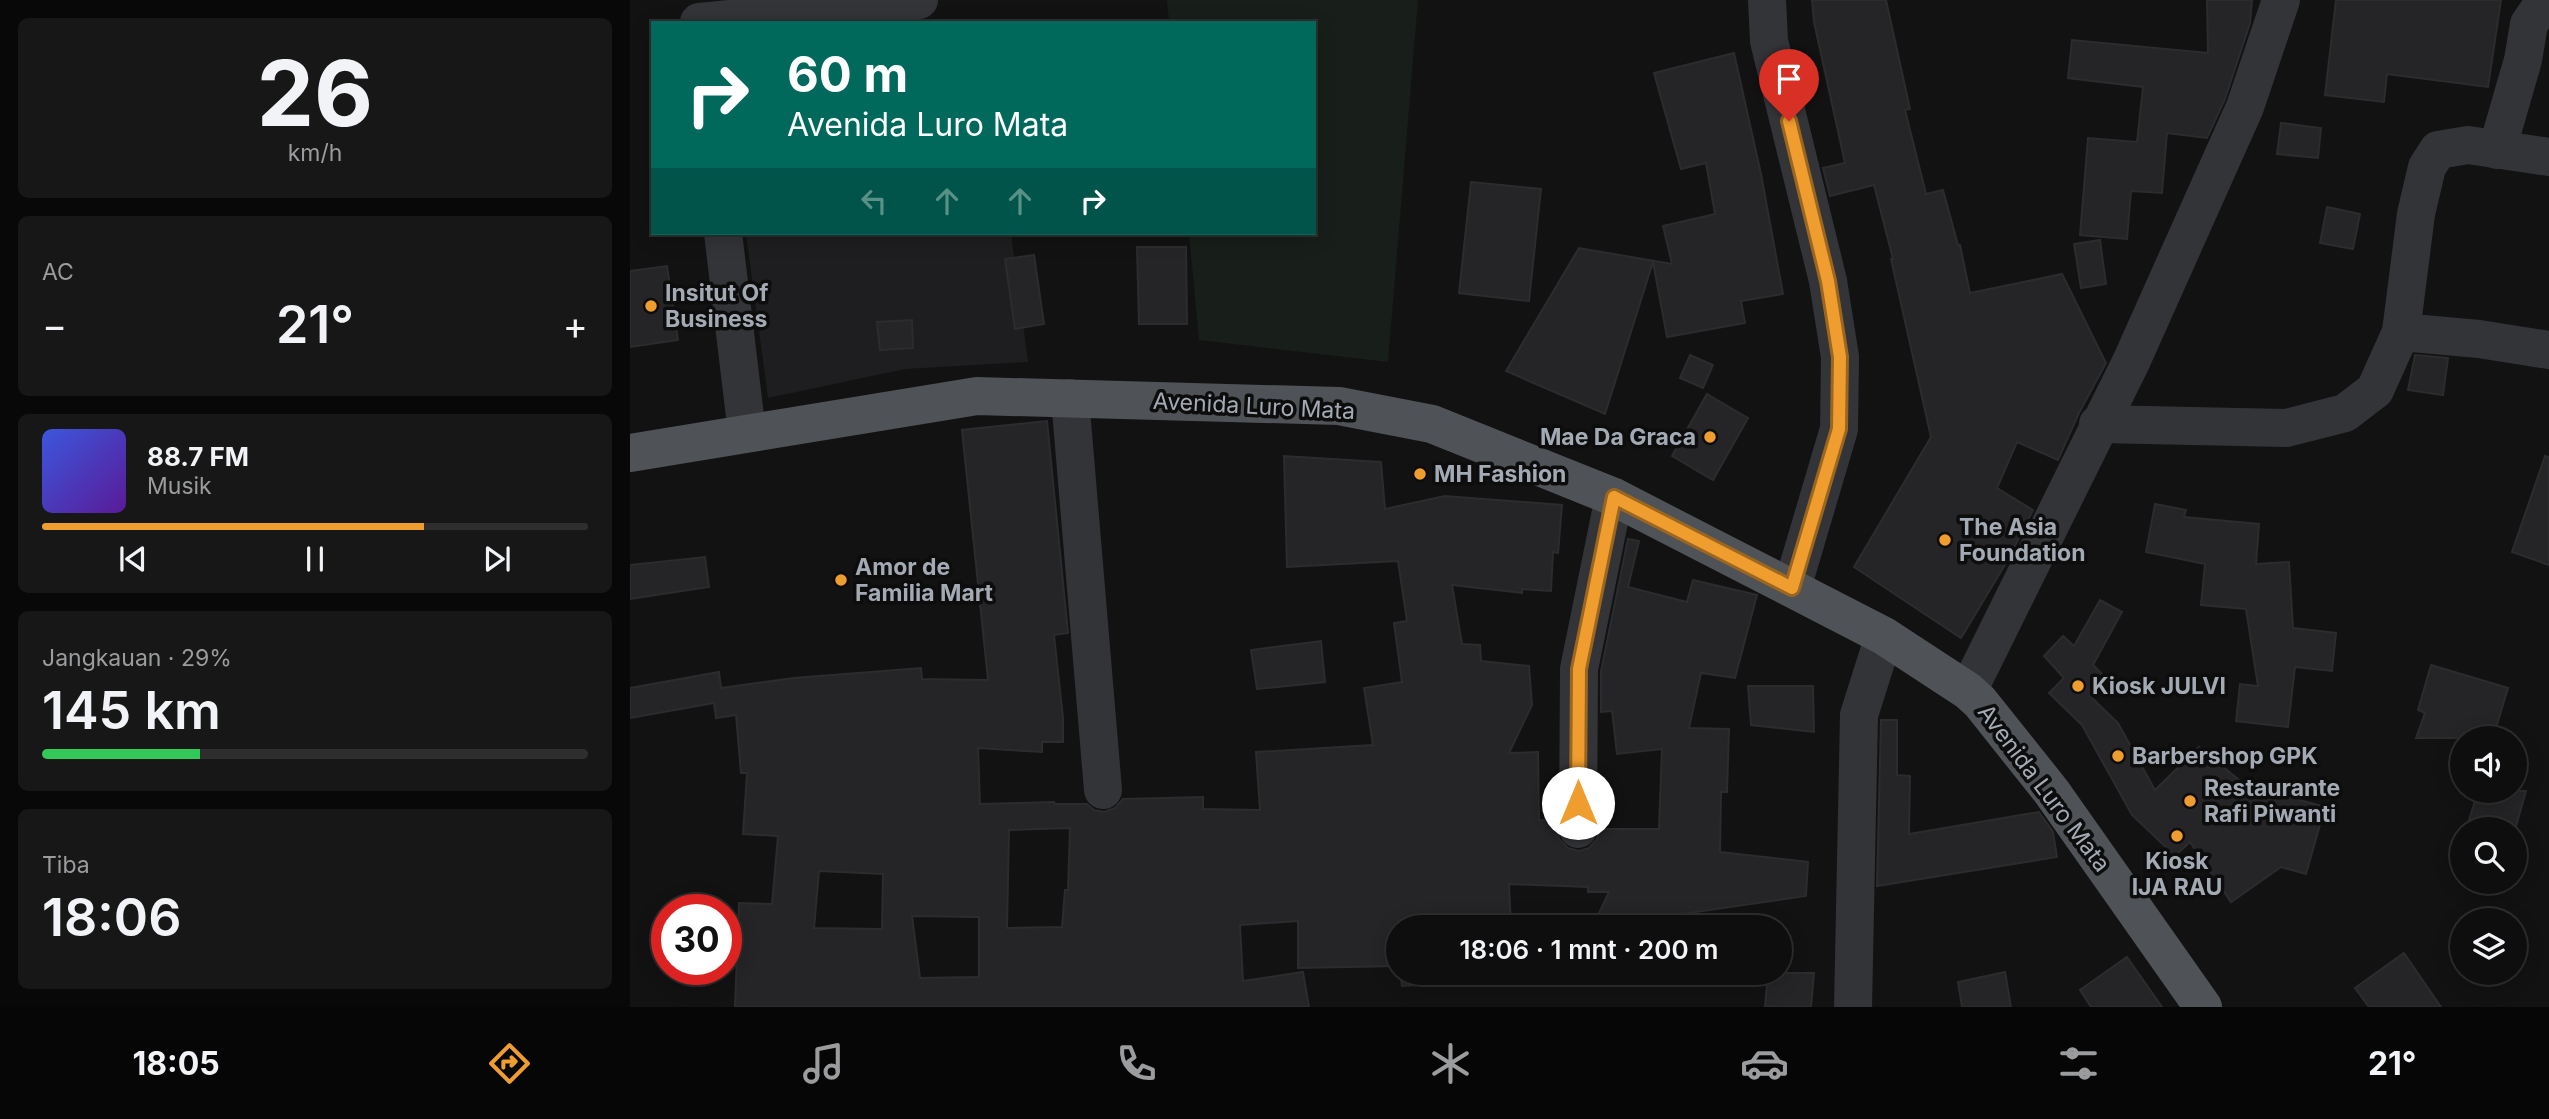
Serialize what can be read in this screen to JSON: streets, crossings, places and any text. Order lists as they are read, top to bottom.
{
  "streets": {
    "main road": ["Avenida Luro Mata"]
  },
  "places": [
    "Insitut Of Business",
    "Mae Da Graca",
    "MH Fashion",
    "The Asia Foundation",
    "Amor de Familia Mart",
    "Kiosk JULVI",
    "Barbershop GPK",
    "Restaurante Rafi Piwanti",
    "Kiosk IJA RAU"
  ],
  "page": {
    "tile": [
      ["26", "km/h"],
      "AC",
      ["Jangkauan · 29%", "145 km"],
      ["Tiba", "18:06"]
    ],
    "turn": ["60 m", "Avenida Luro Mata"],
    "heat": ["−", "21°", "+"],
    "song": ["88.7 FM", "Musik"],
    "limit": "30",
    "trip": "18:06 · 1 mnt · 200 m",
    "tabs": ["18:05", "21°"]
  }
}
